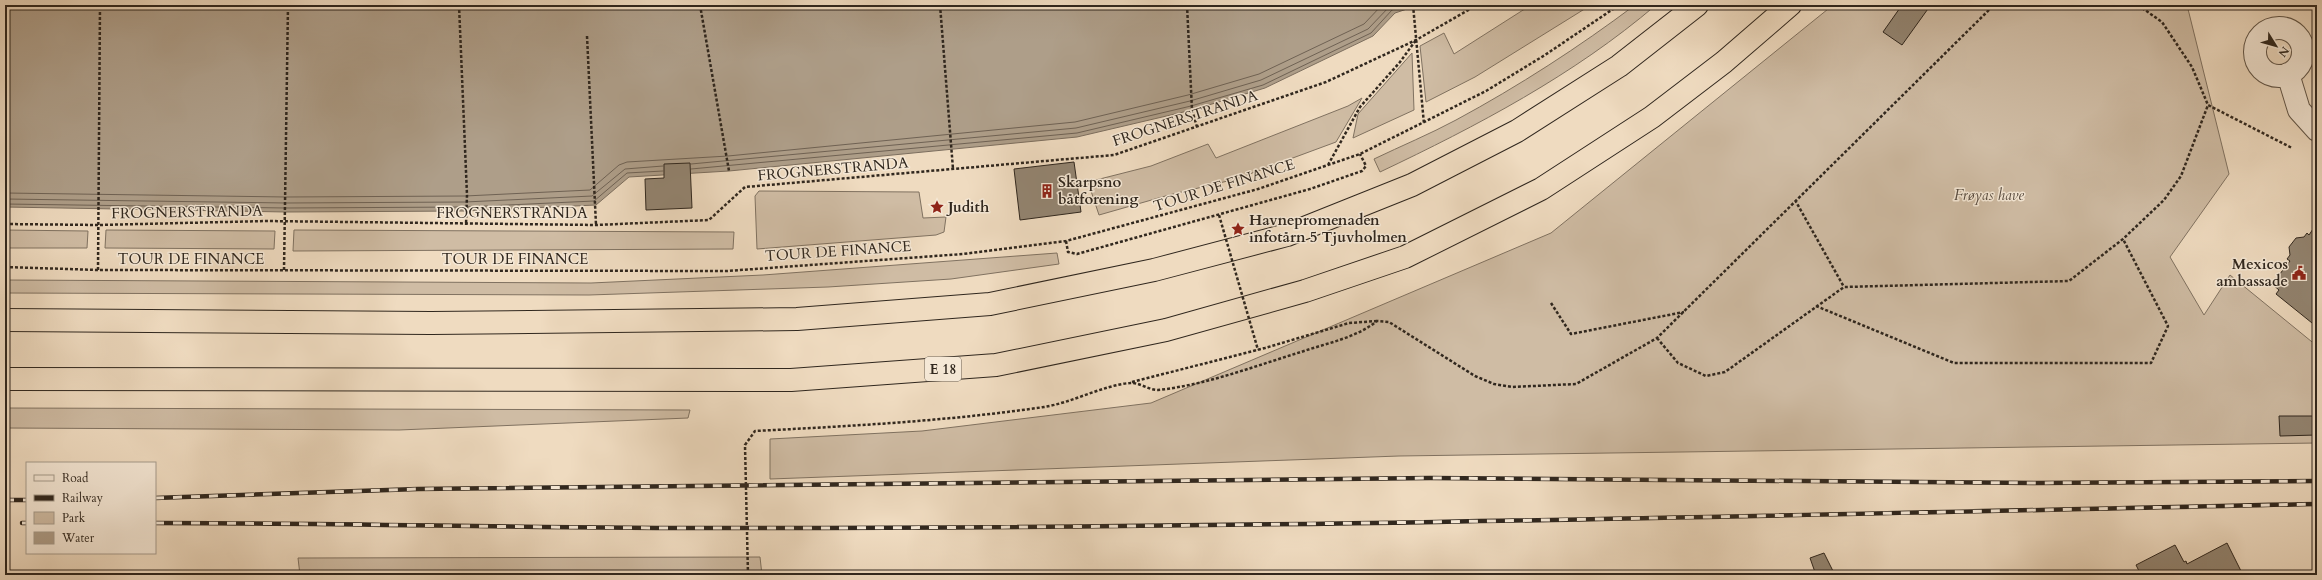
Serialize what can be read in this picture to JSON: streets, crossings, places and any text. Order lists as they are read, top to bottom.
{
  "streets": {
    "highway": ["E 18"],
    "path": ["FROGNERSTRANDA", "TOUR DE FINANCE"]
  },
  "parks": ["Frøyas have"],
  "places": {
    "building": ["Skarpsno båtforening"],
    "place": ["Judith", "Havnepromenaden infotårn 5 Tjuvholmen"],
    "public building": ["Mexicos ambassade"]
  },
  "legend": [
    "Road",
    "Railway",
    "Park",
    "Water"
  ],
  "north": "bottom right"
}
